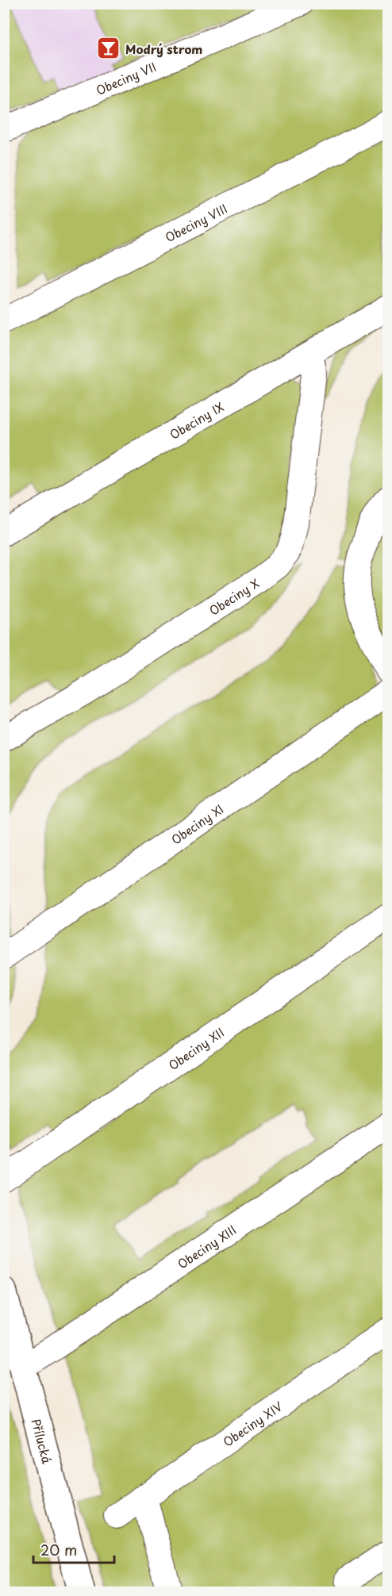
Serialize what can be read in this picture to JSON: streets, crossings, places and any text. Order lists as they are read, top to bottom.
{
  "streets": {
    "street": [
      "Obeciny VII",
      "Obeciny VIII",
      "Obeciny IX",
      "Obeciny X",
      "Obeciny XI",
      "Obeciny XII",
      "Obeciny XIII",
      "Obeciny XIV",
      "Přílucká"
    ]
  },
  "crossings": [
    ["Obeciny IX", "Obeciny X"],
    ["Obeciny XIII", "Přílucká"]
  ],
  "places": {
    "bar": ["Modrý strom"]
  },
  "scale_bar": "20 m"
}
